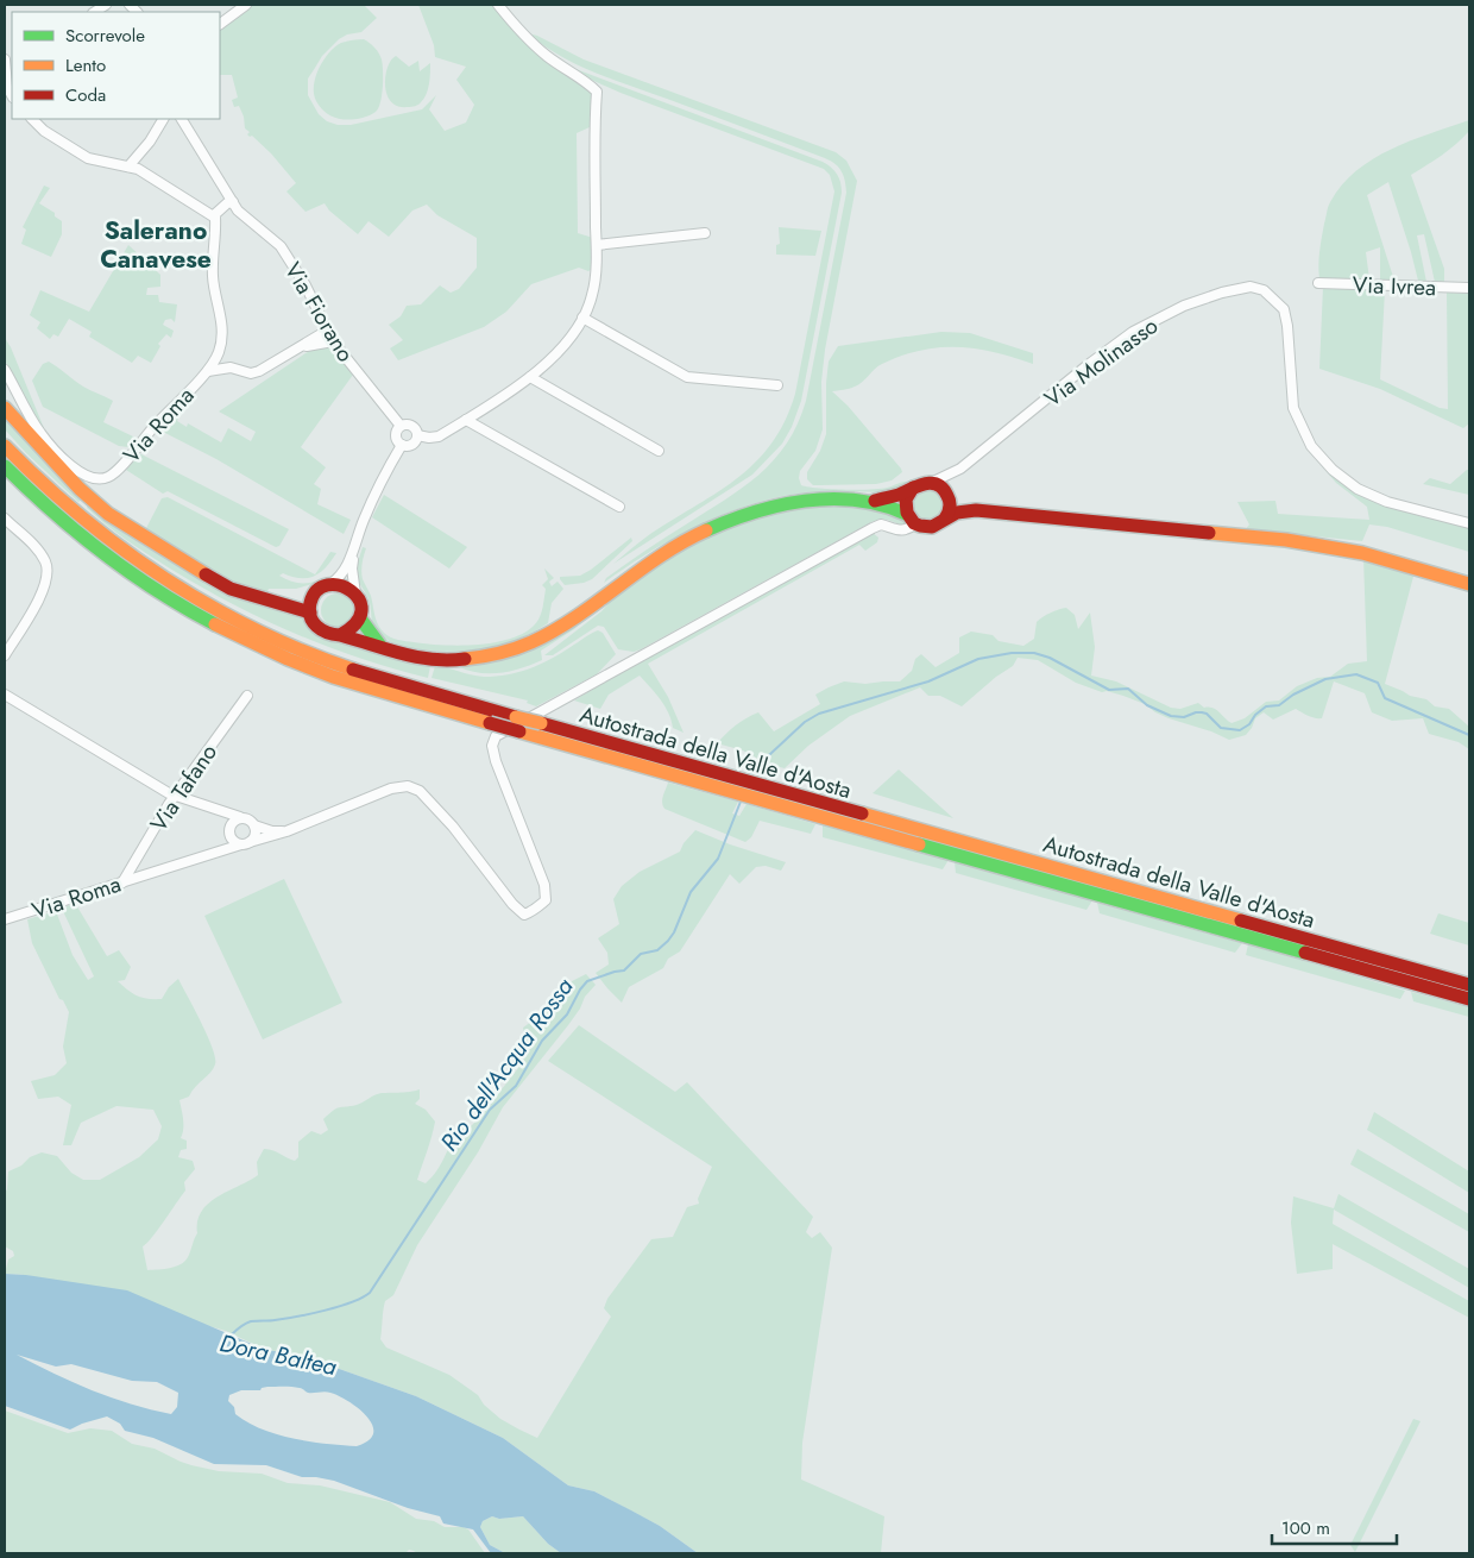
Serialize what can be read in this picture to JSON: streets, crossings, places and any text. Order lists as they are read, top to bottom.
{
  "streets": {
    "main road": ["Autostrada della Valle d'Aosta"],
    "street": [
      "Via Ivrea",
      "Via Fiorano",
      "Via Molinasso",
      "Via Roma",
      "Via Tafano"
    ]
  },
  "crossings": [
    ["Via Roma", "Via Tafano"]
  ],
  "districts": ["Salerano Canavese"],
  "water": ["Rio dell'Acqua Rossa", "Dora Baltea"],
  "legend": ["Scorrevole", "Lento", "Coda"],
  "scale_bar": "100 m"
}
